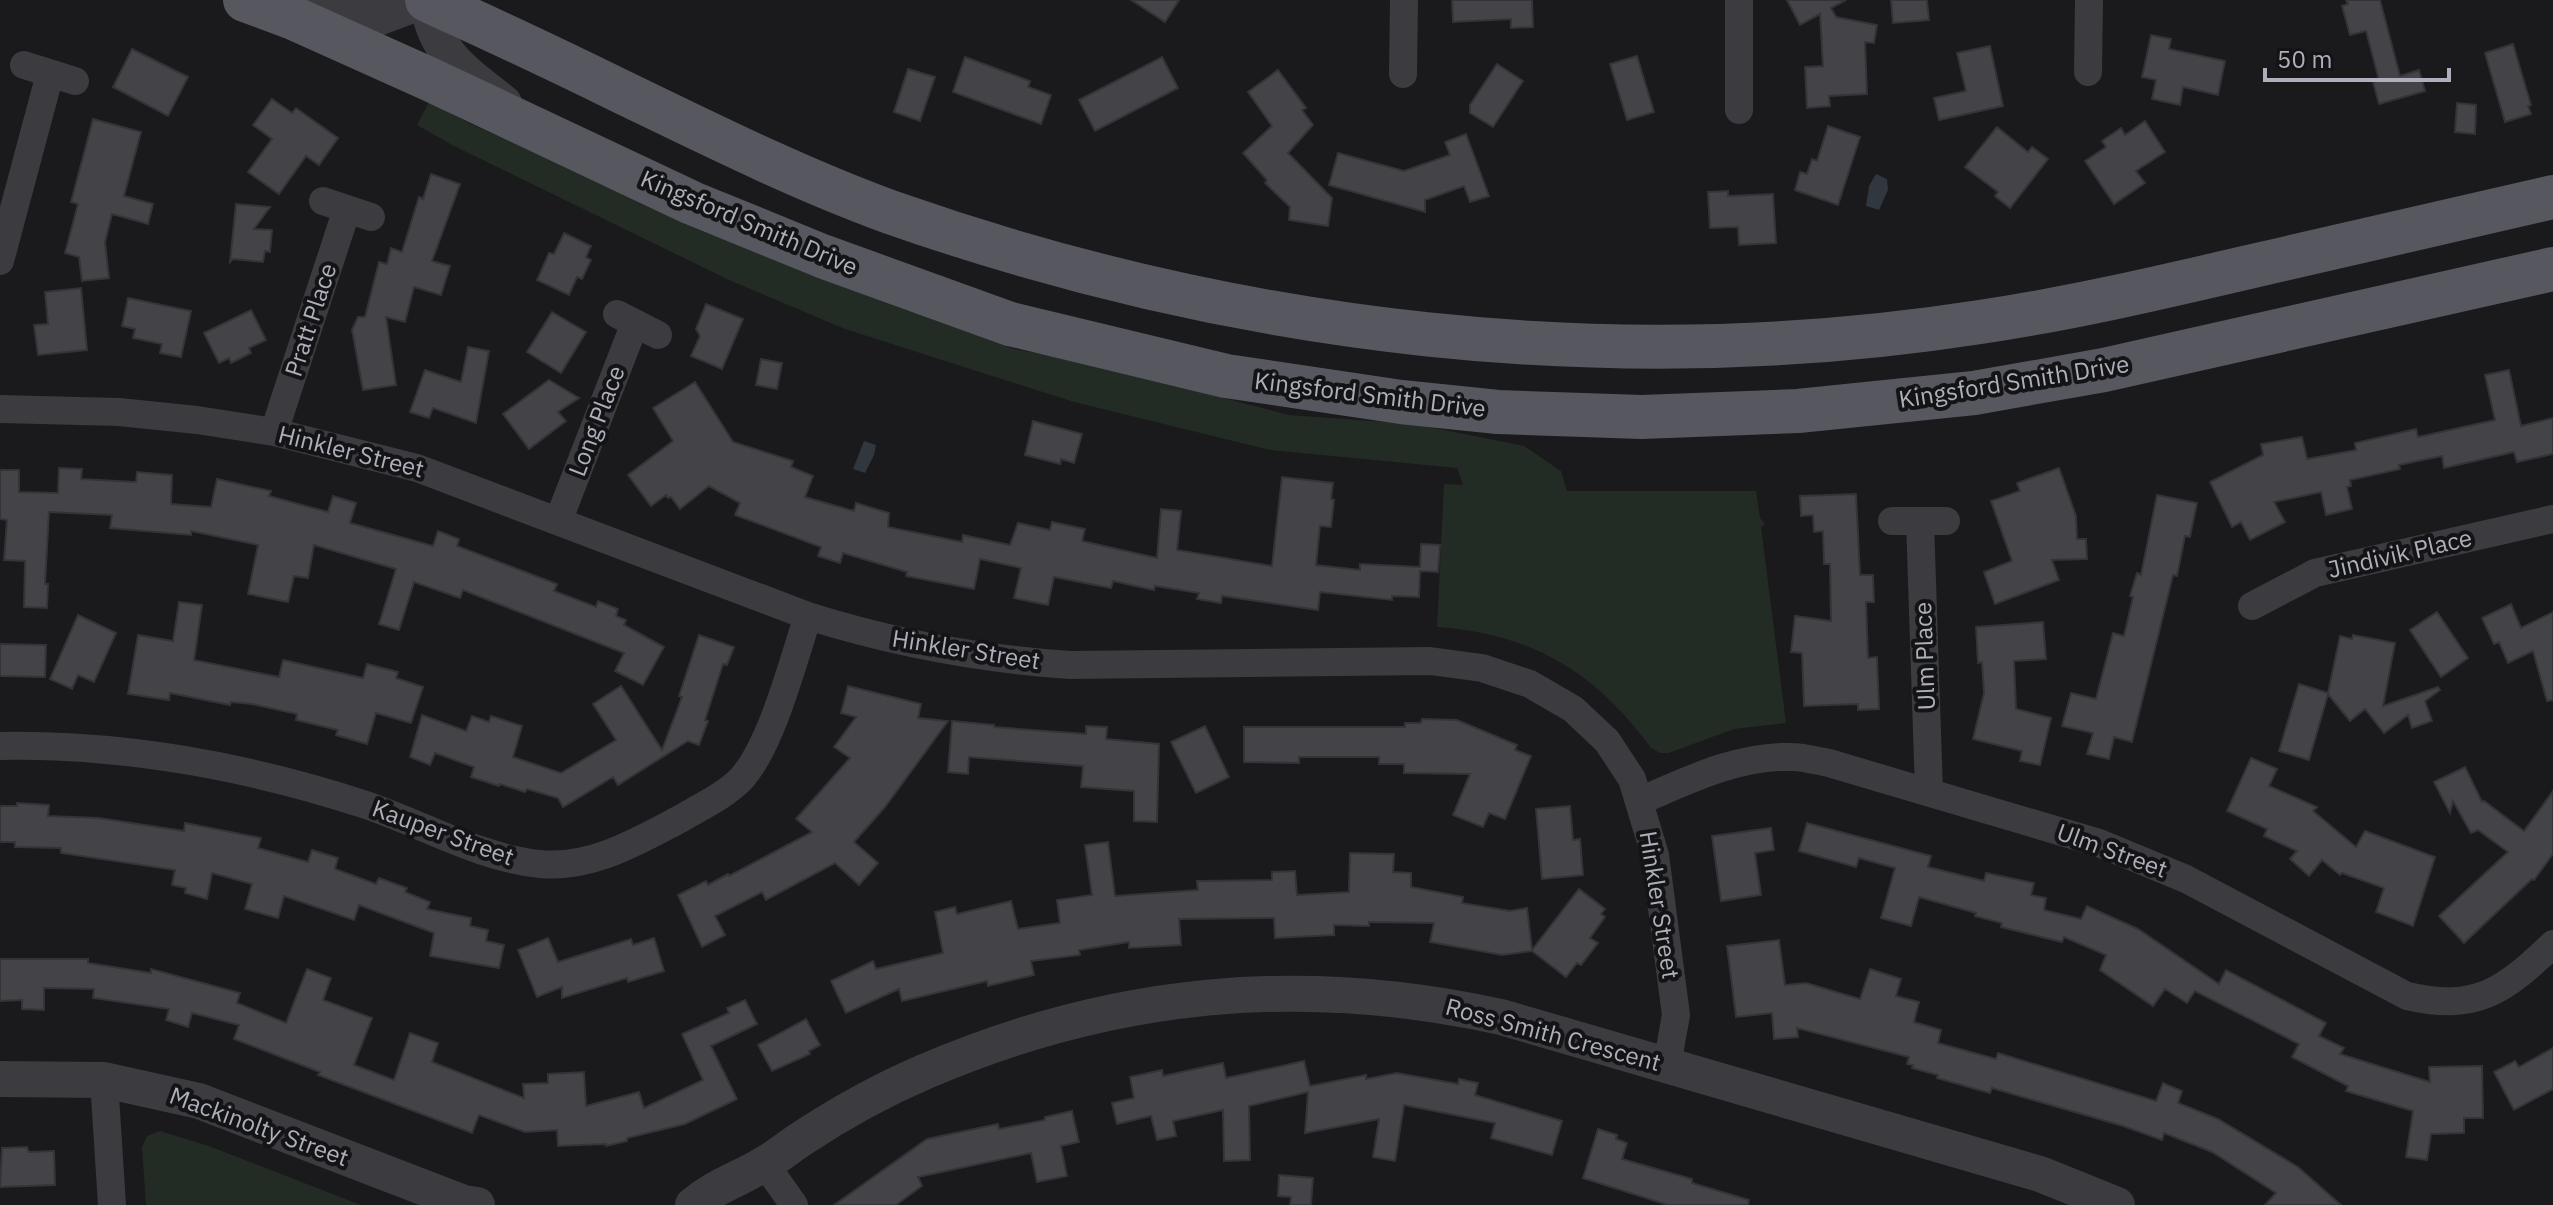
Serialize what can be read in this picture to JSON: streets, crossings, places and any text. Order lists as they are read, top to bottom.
{
  "streets": {
    "main road": ["Kingsford Smith Drive"],
    "street": [
      "Pratt Place",
      "Long Place",
      "Hinkler Street",
      "Jindivik Place",
      "Ulm Place",
      "Kauper Street",
      "Ulm Street",
      "Ross Smith Crescent",
      "Mackinolty Street"
    ]
  },
  "crossings": [
    ["Pratt Place", "Hinkler Street"],
    ["Long Place", "Hinkler Street"],
    ["Hinkler Street", "Kauper Street"],
    ["Hinkler Street", "Ulm Street"],
    ["Hinkler Street", "Ross Smith Crescent"],
    ["Ulm Place", "Ulm Street"]
  ],
  "scale_bar": "50 m"
}
